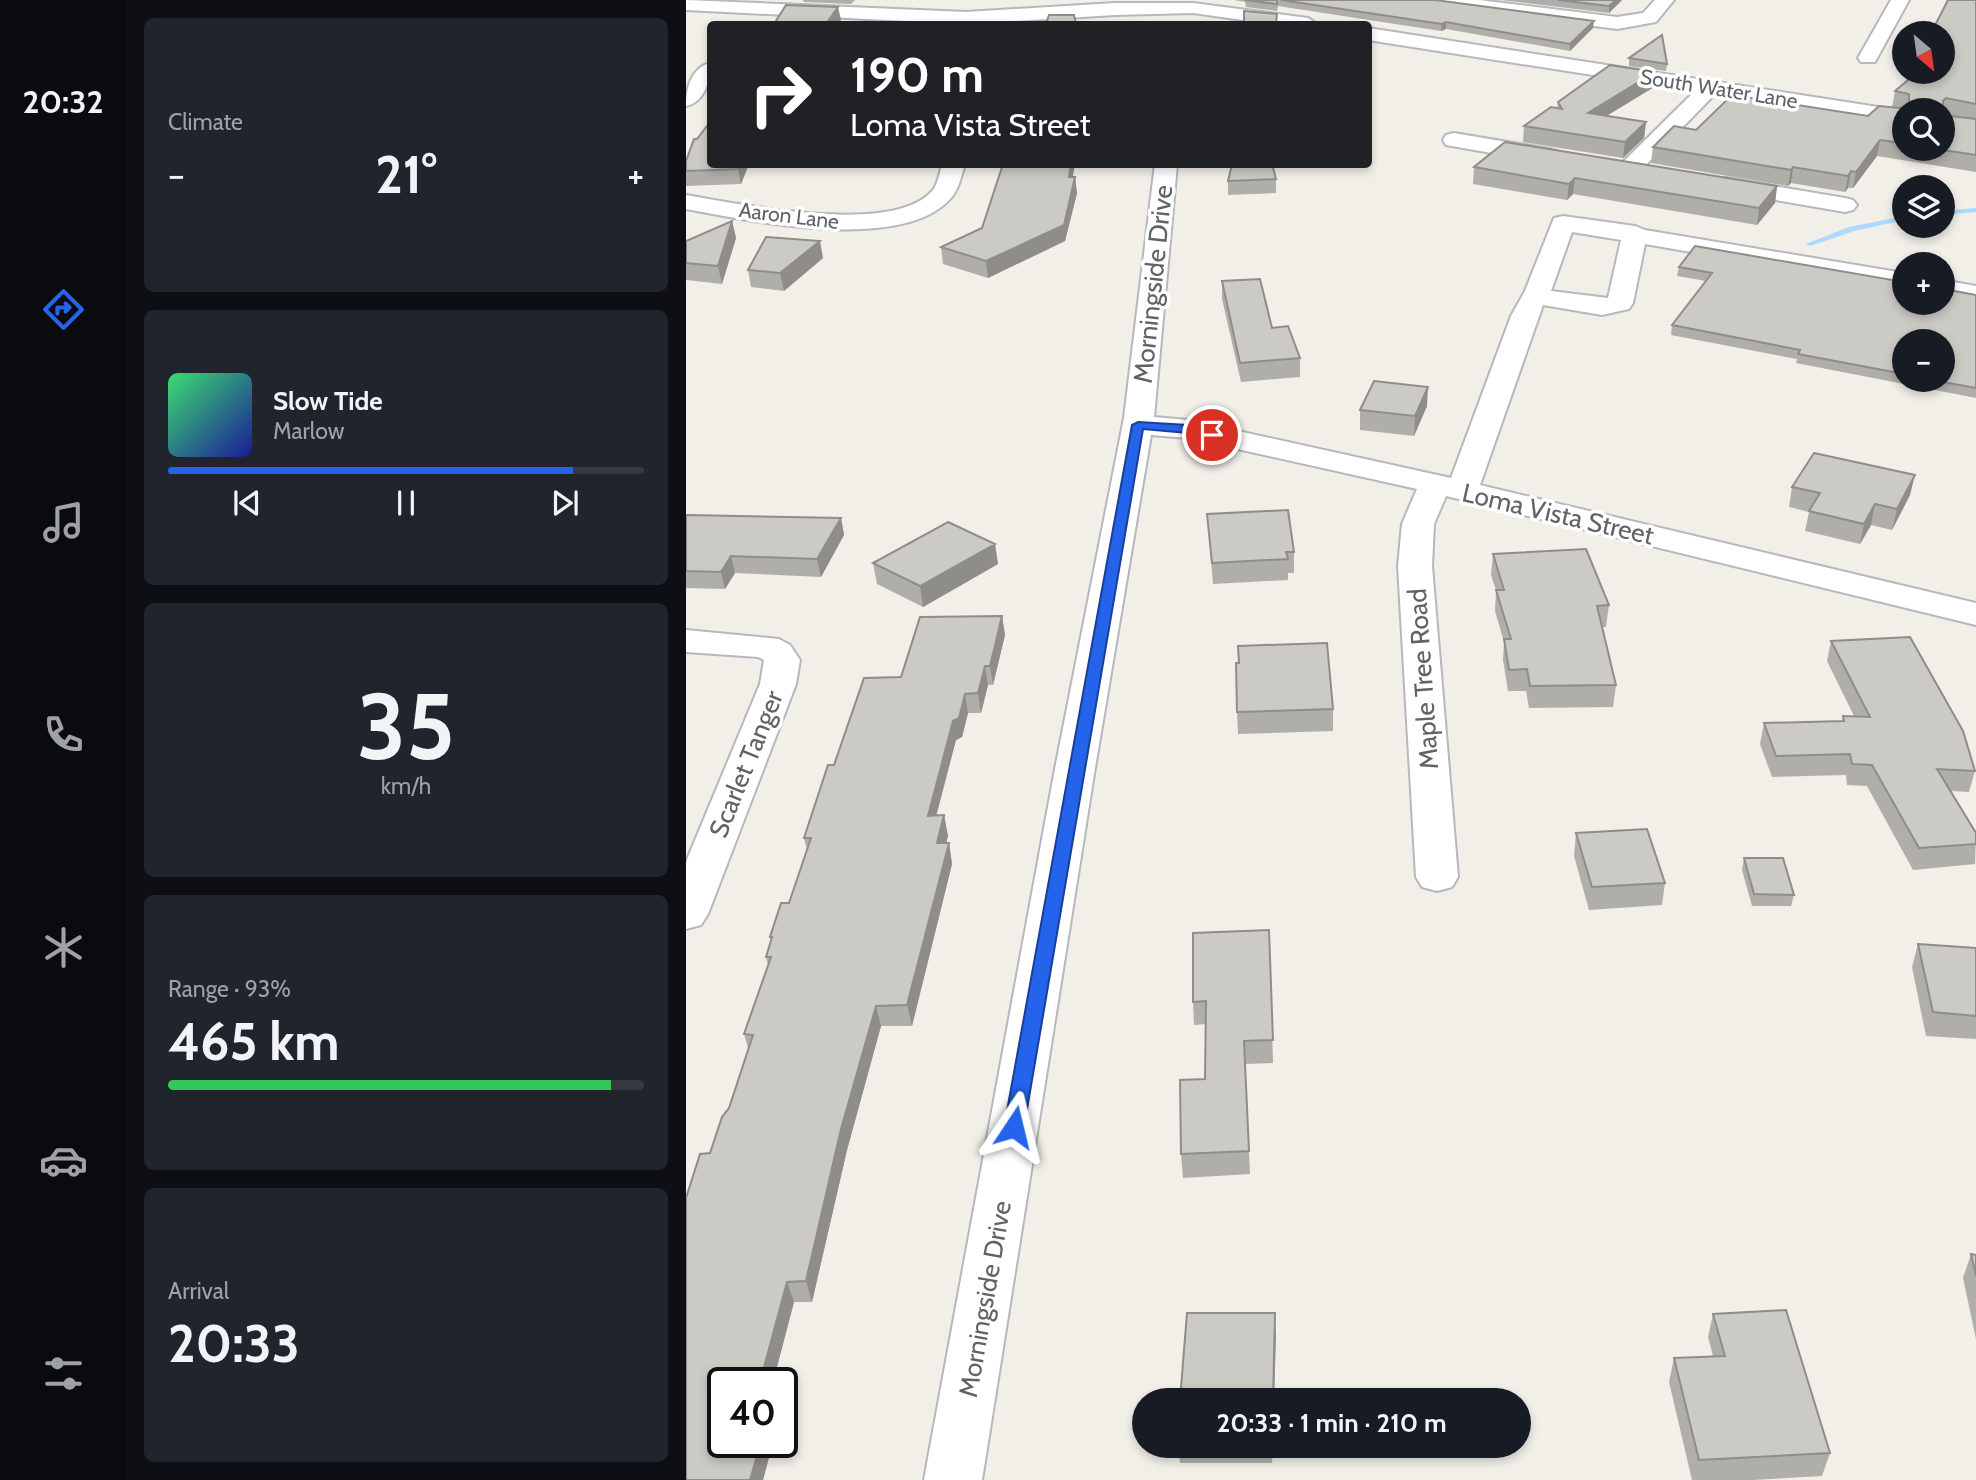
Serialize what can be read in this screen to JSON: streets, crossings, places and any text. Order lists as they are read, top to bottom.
{
  "streets": {
    "street": [
      "South Water Lane",
      "Aaron Lane",
      "Morningside Drive",
      "Loma Vista Street",
      "Maple Tree Road",
      "Scarlet Tanger"
    ]
  },
  "crossings": [
    ["Morningside Drive", "Loma Vista Street"],
    ["Loma Vista Street", "Maple Tree Road"]
  ],
  "north": "bottom right",
  "page": {
    "tabs": "20:32",
    "tile": [
      "Climate",
      ["35", "km/h"],
      ["Range · 93%", "465 km"],
      ["Arrival", "20:33"]
    ],
    "map_buttons": ["+", "−"],
    "turn": ["190 m", "Loma Vista Street"],
    "heat": ["−", "21°", "+"],
    "song": ["Slow Tide", "Marlow"],
    "limit": "40",
    "trip": "20:33 · 1 min · 210 m"
  }
}
